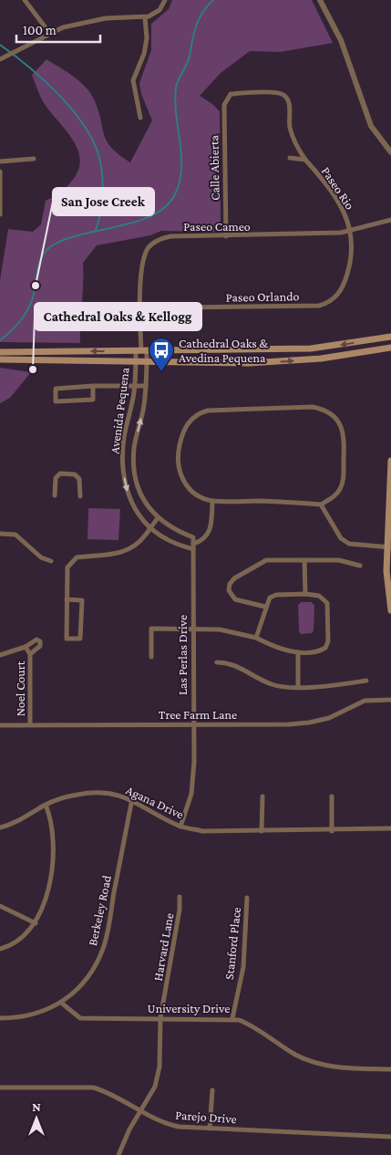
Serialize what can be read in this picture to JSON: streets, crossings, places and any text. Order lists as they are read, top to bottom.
{
  "streets": {
    "street": [
      "Calle Abierta",
      "Paseo Rio",
      "Paseo Cameo",
      "Paseo Orlando",
      "Avenida Pequena",
      "Las Perlas Drive",
      "Noel Court",
      "Tree Farm Lane",
      "Agana Drive",
      "Berkeley Road",
      "Stanford Place",
      "Harvard Lane",
      "University Drive",
      "Parejo Drive"
    ]
  },
  "crossings": [
    ["Calle Abierta", "Paseo Rio"],
    ["Calle Abierta", "Paseo Cameo"],
    ["Paseo Rio", "Paseo Cameo"],
    ["Paseo Rio", "Paseo Orlando"],
    ["Paseo Cameo", "Paseo Orlando"],
    ["Paseo Cameo", "Avenida Pequena"],
    ["Avenida Pequena", "Las Perlas Drive"],
    ["Las Perlas Drive", "Tree Farm Lane"],
    ["Las Perlas Drive", "Agana Drive"],
    ["Noel Court", "Tree Farm Lane"],
    ["Agana Drive", "Berkeley Road"],
    ["Berkeley Road", "University Drive"],
    ["Stanford Place", "University Drive"],
    ["Harvard Lane", "University Drive"],
    ["Harvard Lane", "Parejo Drive"]
  ],
  "places": {
    "other": ["San Jose Creek", "Cathedral Oaks & Kellogg"],
    "bus stop": ["Cathedral Oaks & Avedina Pequena"]
  },
  "scale_bar": "100 m",
  "north": "top"
}
